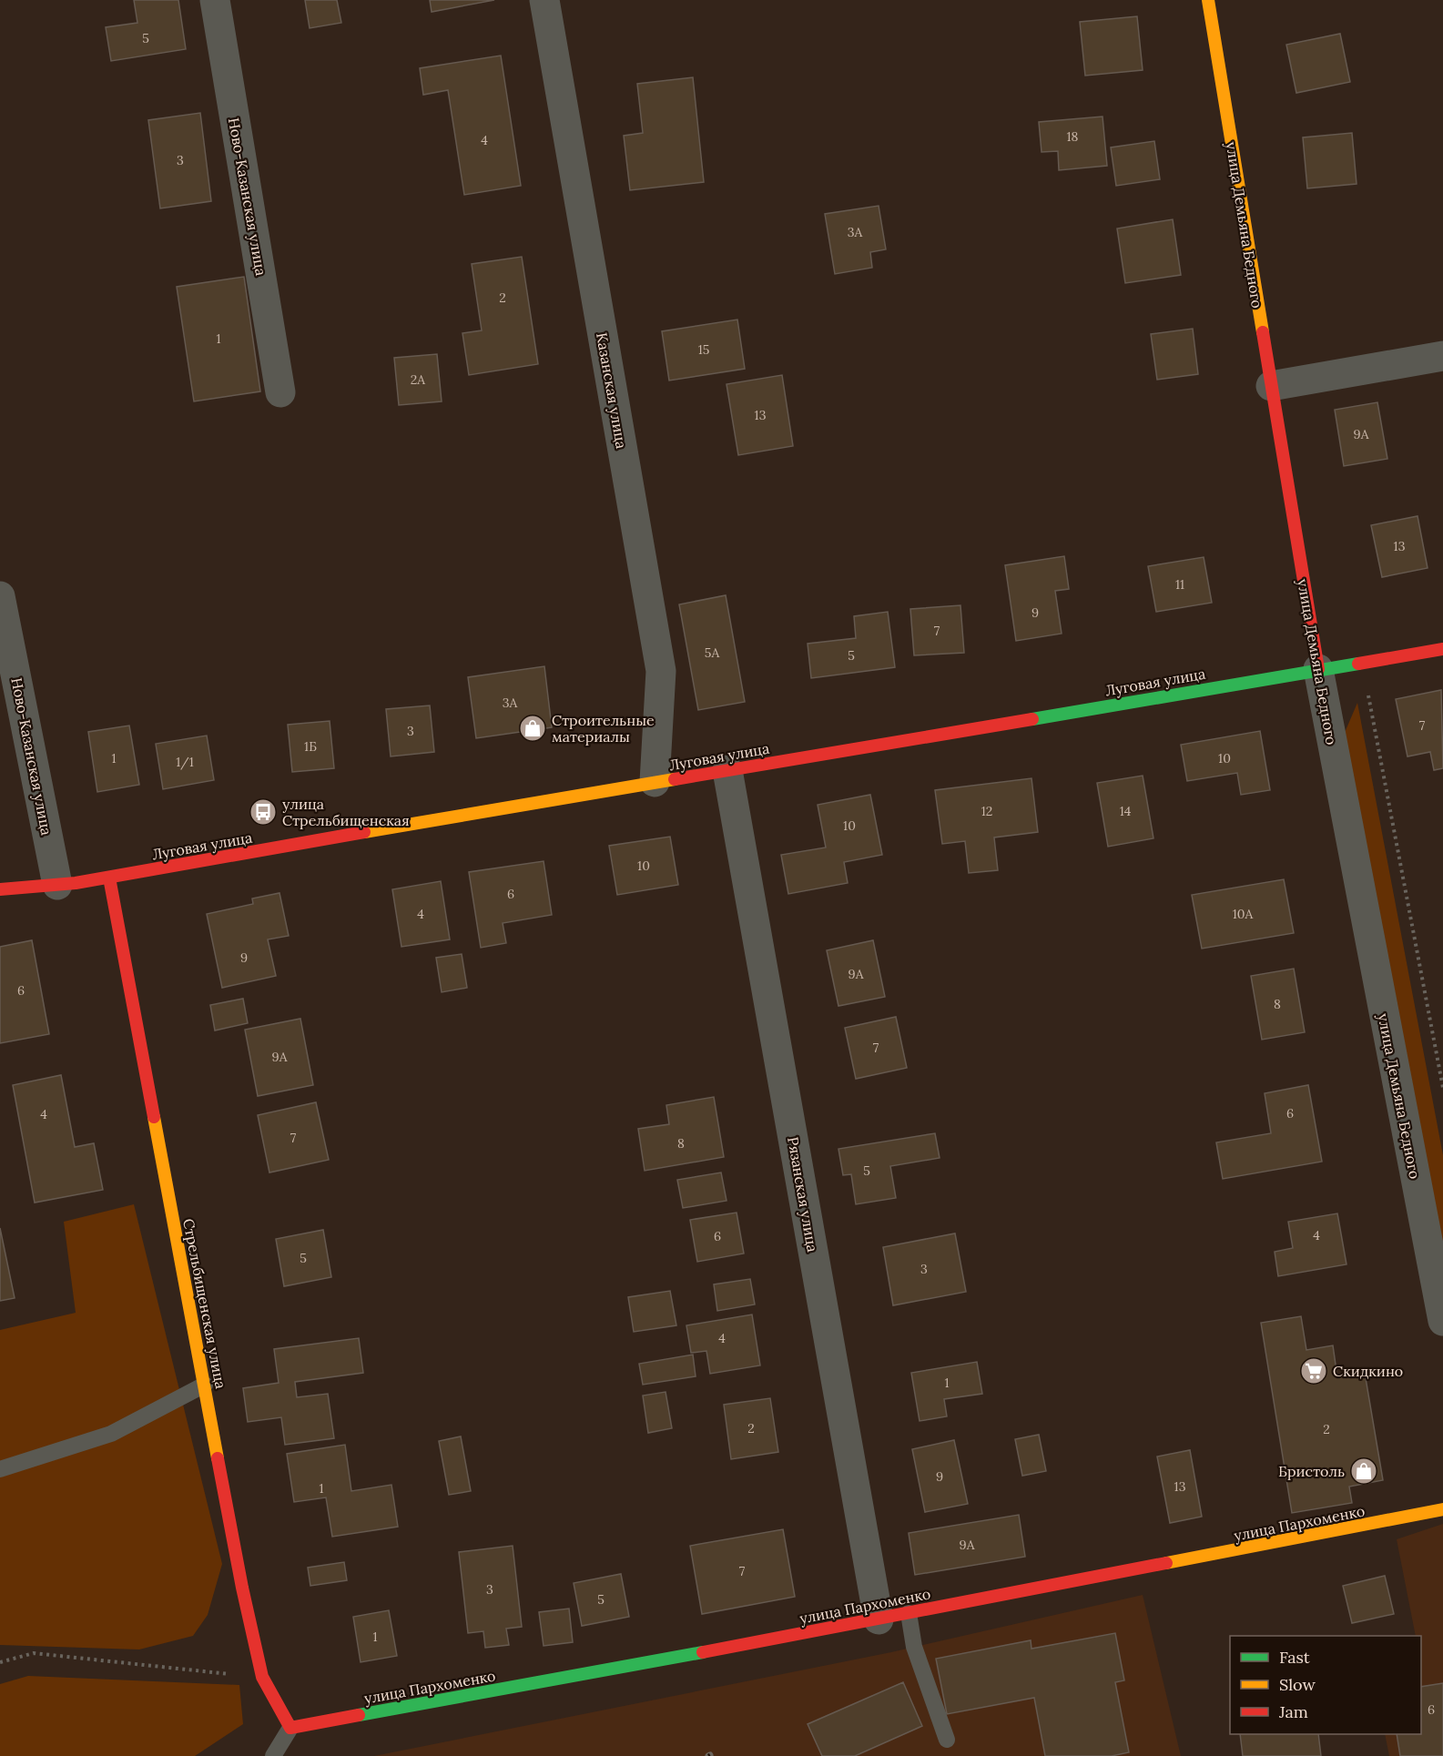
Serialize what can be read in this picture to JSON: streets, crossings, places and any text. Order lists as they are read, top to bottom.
{
  "streets": {
    "main road": [
      "улица Демьяна Бедного",
      "Луговая улица",
      "Стрельбищенская улица",
      "улица Пархоменко"
    ],
    "street": ["Ново-Казанская улица", "Казанская улица", "Рязанская улица"]
  },
  "crossings": [
    ["Ново-Казанская улица", "Луговая улица"],
    ["улица Демьяна Бедного", "Луговая улица"],
    ["Казанская улица", "Луговая улица"],
    ["Луговая улица", "Рязанская улица"],
    ["Луговая улица", "Стрельбищенская улица"],
    ["Рязанская улица", "улица Пархоменко"],
    ["Стрельбищенская улица", "улица Пархоменко"]
  ],
  "places": {
    "shop": ["Строительные материалы", "Бристоль"],
    "bus stop": ["улица Стрельбищенская"],
    "supermarket": ["Скидкино"]
  },
  "house_numbers": [
    "5",
    "18",
    "4",
    "3",
    "3А",
    "2",
    "1",
    "15",
    "2А",
    "13",
    "9А",
    "13",
    "11",
    "9",
    "7",
    "5А",
    "5",
    "3А",
    "7",
    "3",
    "1Б",
    "1",
    "10",
    "1/1",
    "12",
    "14",
    "10",
    "10",
    "6",
    "4",
    "10А",
    "9",
    "9А",
    "6",
    "8",
    "7",
    "9А",
    "6",
    "4",
    "7",
    "8",
    "5",
    "4",
    "6",
    "5",
    "3",
    "4",
    "1",
    "2",
    "2",
    "9",
    "13",
    "1",
    "9А",
    "7",
    "3",
    "5",
    "1",
    "6"
  ],
  "legend": ["Fast", "Slow", "Jam"]
}
